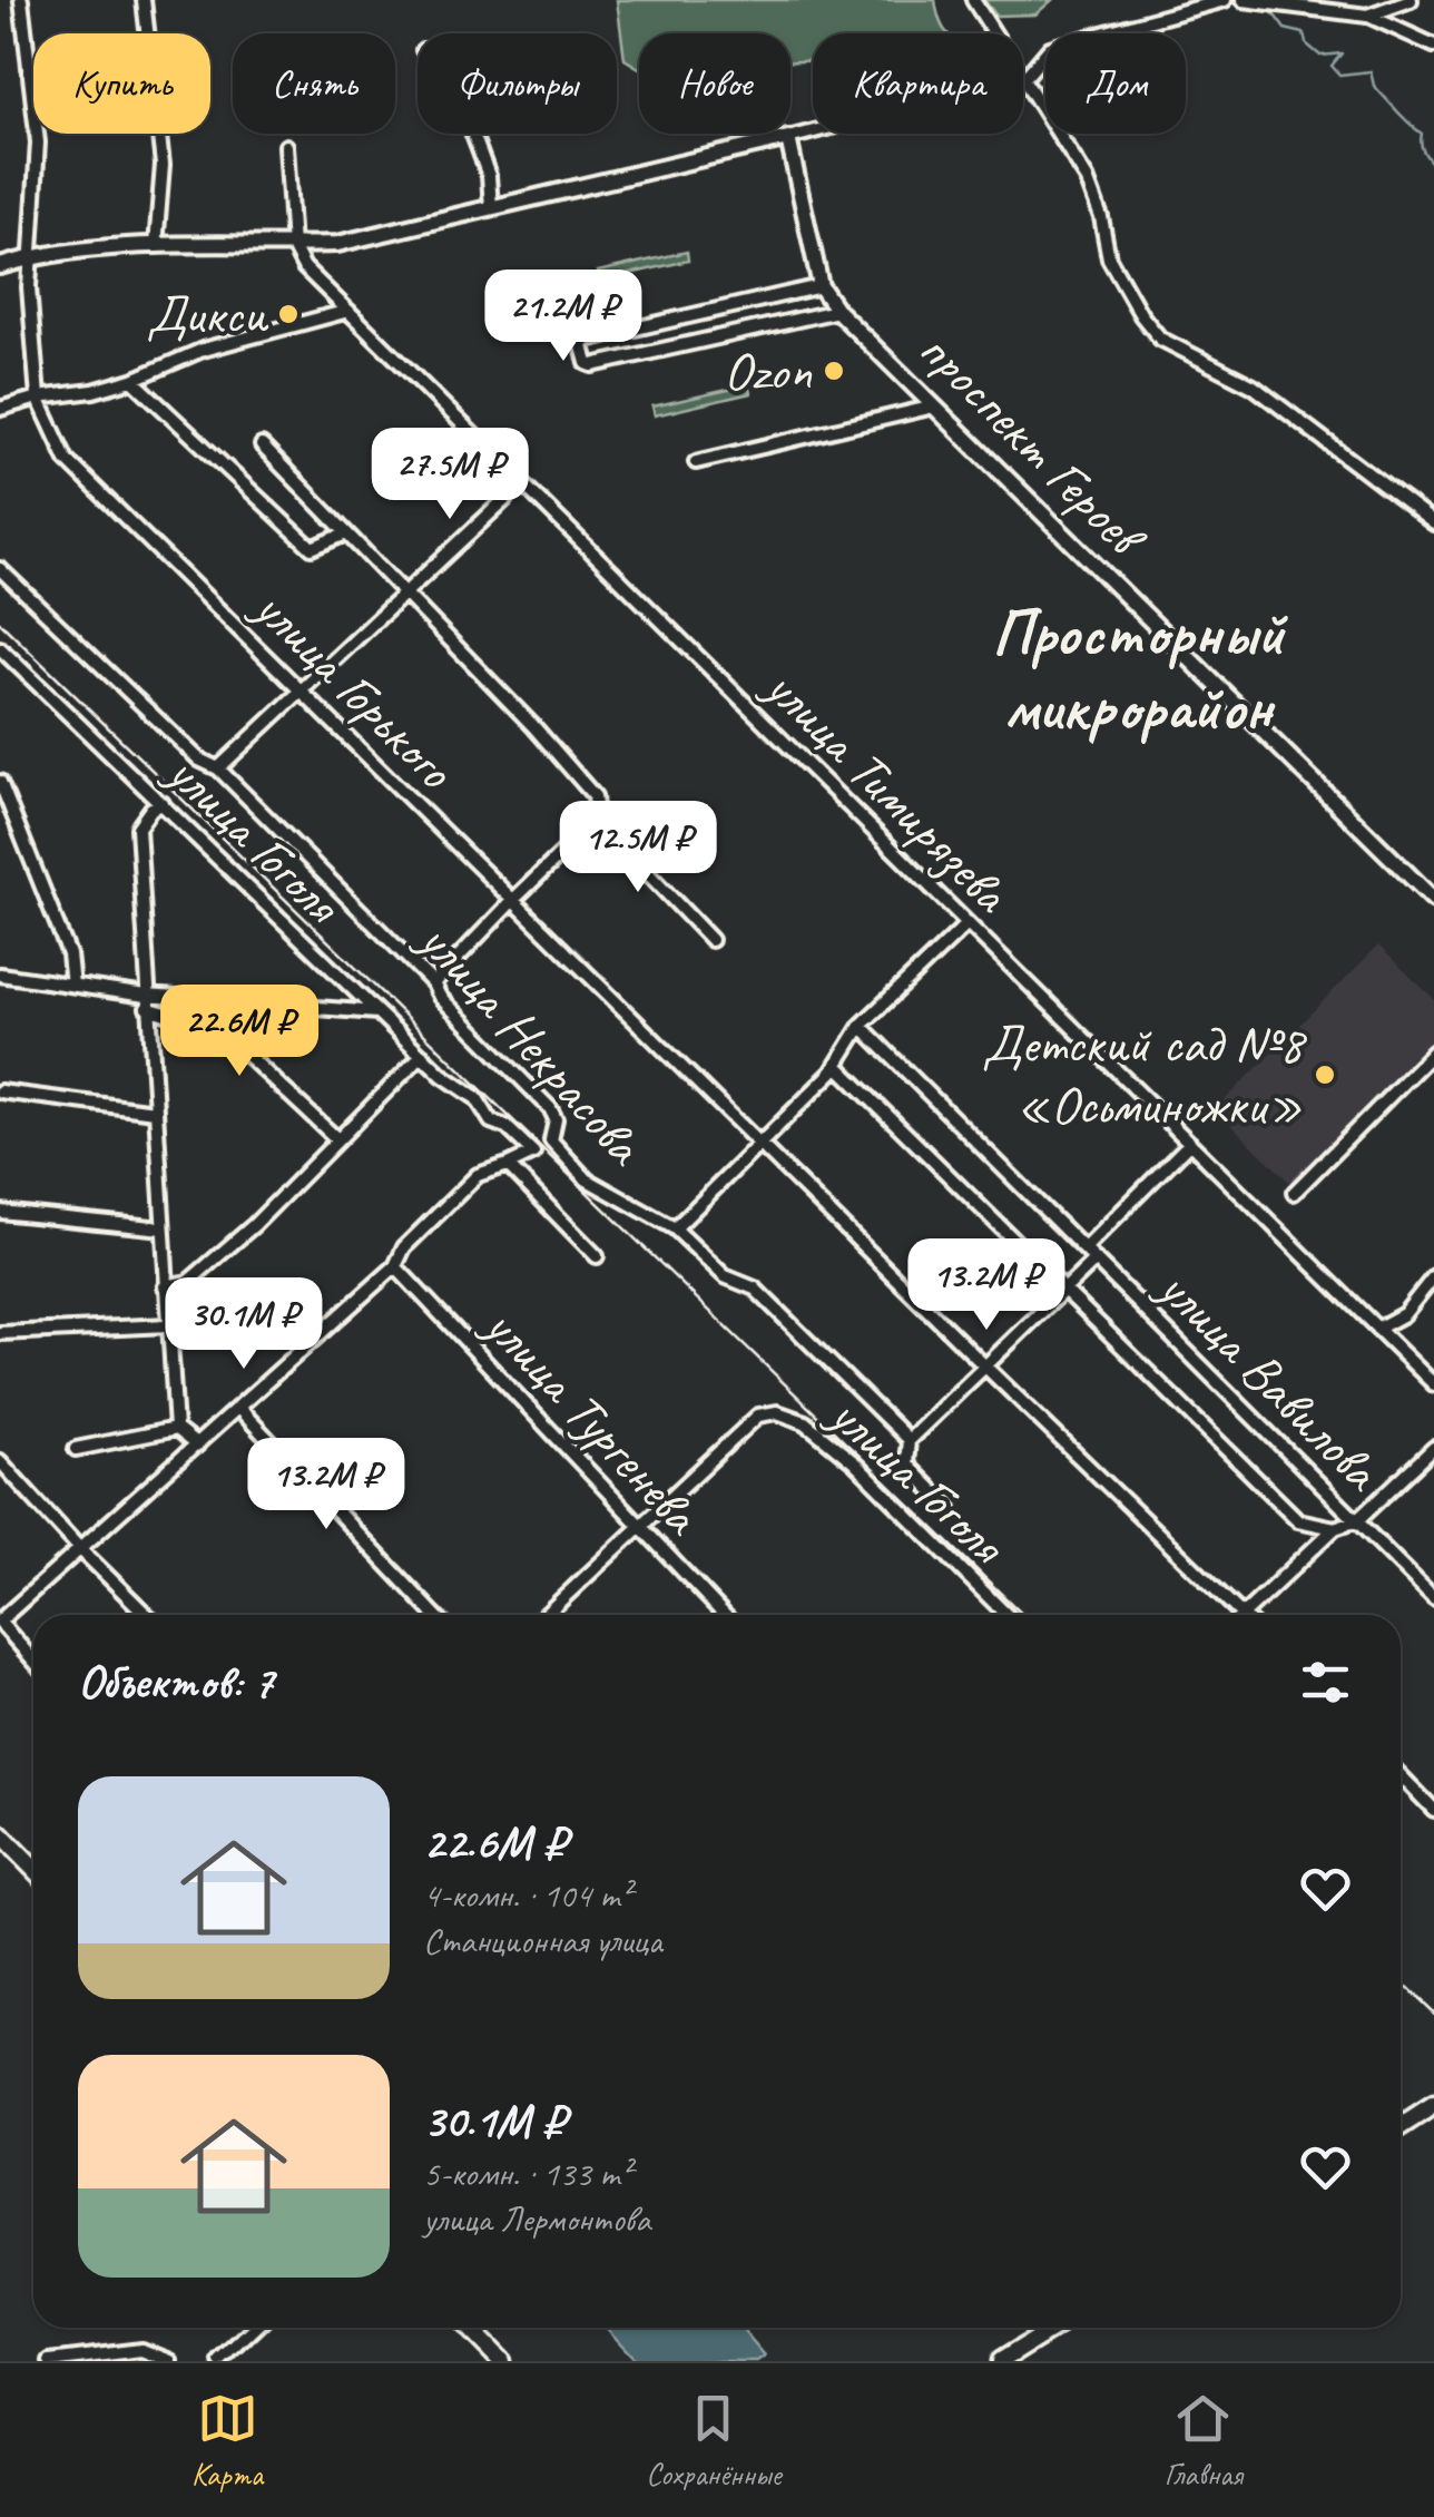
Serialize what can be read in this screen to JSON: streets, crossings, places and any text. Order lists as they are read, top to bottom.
{
  "streets": {
    "street": [
      "проспект Героев",
      "улица Горького",
      "улица Тимирязева",
      "улица Гоголя",
      "улица Некрасова",
      "улица Вавилова",
      "улица Тургенева"
    ]
  },
  "crossings": [
    ["улица Гоголя", "улица Тургенева"]
  ],
  "districts": ["Просторный микрорайон"],
  "places": ["Дикси", "Ozon", "Детский сад №8 «Осьминожки»"],
  "page": {
    "chip": [
      "Купить",
      "Снять",
      "Фильтры",
      "Новое",
      "Квартира",
      "Дом"
    ],
    "price": [
      "21.2M ₽",
      "27.5M ₽",
      "12.5M ₽",
      "22.6M ₽",
      "13.2M ₽",
      "30.1M ₽",
      "13.2M ₽"
    ],
    "heading": "Объектов: 7",
    "list": [
      {
        "name": "22.6M ₽",
        "note": "4-комн. · 104 m² · Станционная улица"
      },
      {
        "name": "30.1M ₽",
        "note": "5-комн. · 133 m² · улица Лермонтова"
      }
    ],
    "tabs": ["Карта", "Сохранённые", "Главная"]
  }
}
